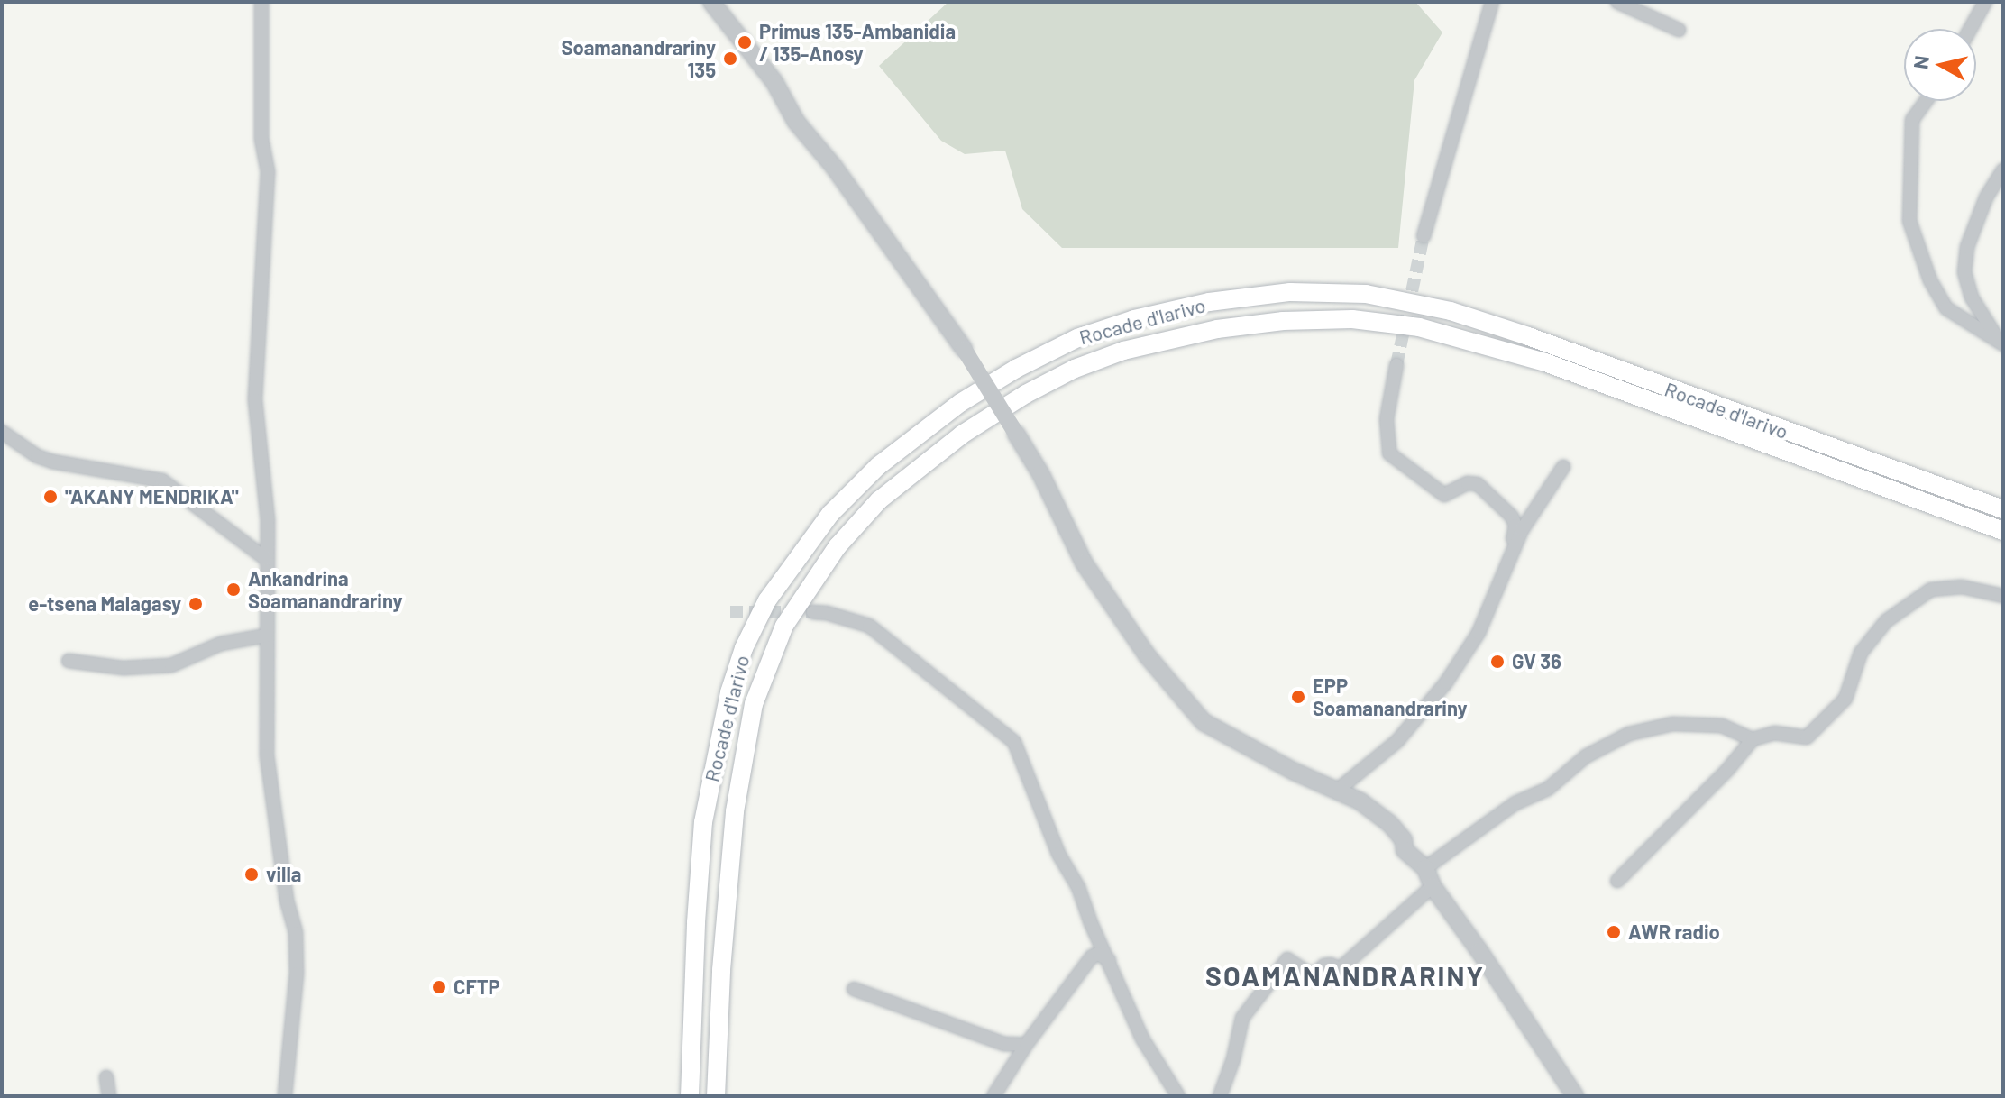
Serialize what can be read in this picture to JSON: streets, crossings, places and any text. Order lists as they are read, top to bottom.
{
  "streets": {
    "main road": ["Rocade d'Iarivo"]
  },
  "districts": ["SOAMANANDRARINY"],
  "places": [
    "Primus 135-Ambanidia / 135-Anosy",
    "Soamanandrariny 135",
    "\"AKANY MENDRIKA\"",
    "Ankandrina Soamanandrariny",
    "e-tsena Malagasy",
    "GV 36",
    "EPP Soamanandrariny",
    "villa",
    "AWR radio",
    "CFTP"
  ],
  "north": "left"
}
